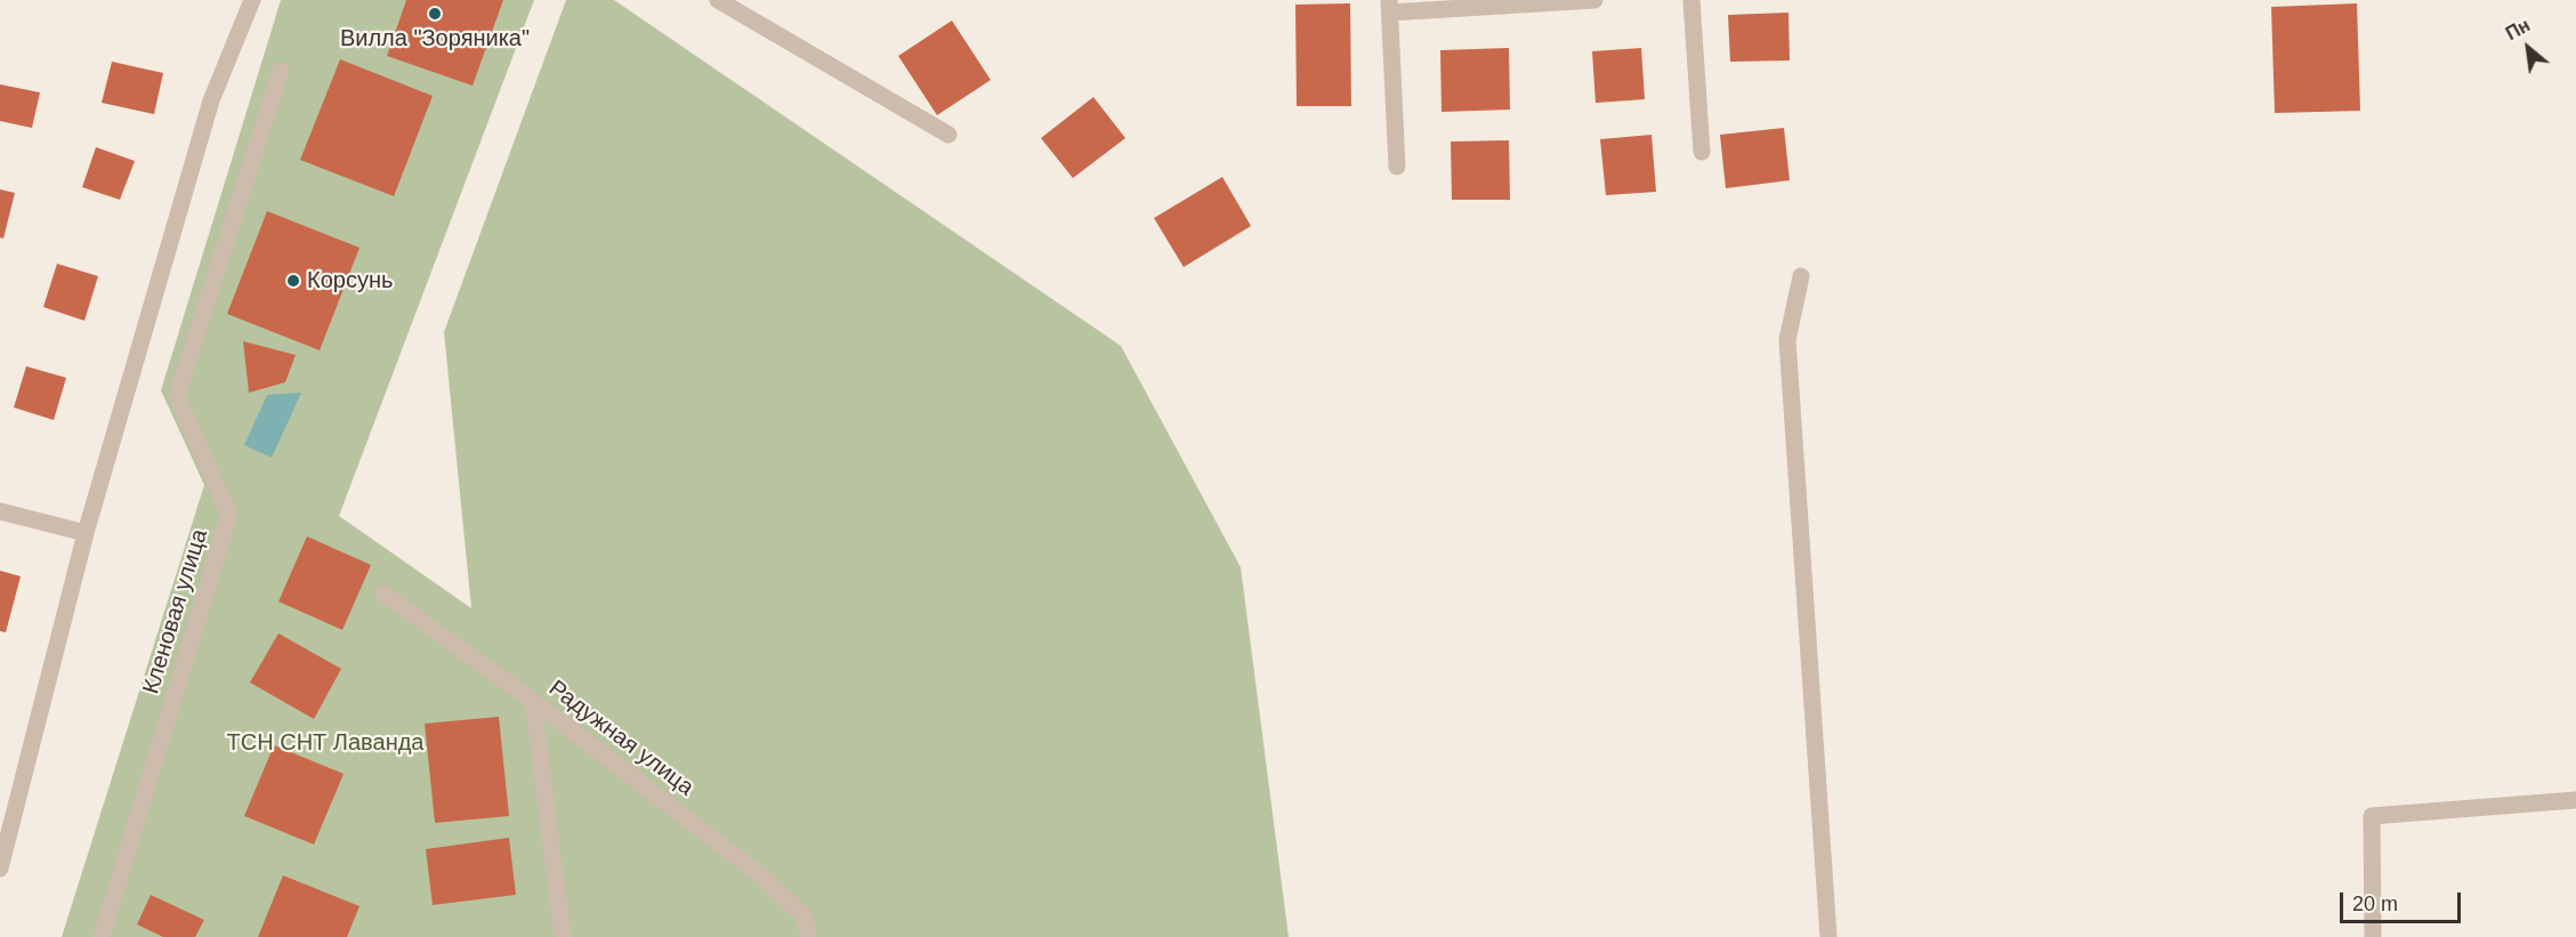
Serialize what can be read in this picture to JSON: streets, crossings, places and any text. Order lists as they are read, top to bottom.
{
  "streets": {
    "street": ["Кленовая улица", "Радужная улица"]
  },
  "parks": ["ТСН СНТ Лаванда"],
  "places": ["Вилла \"Зоряника\"", "Корсунь"],
  "scale_bar": "20 m",
  "north": "top left"
}
